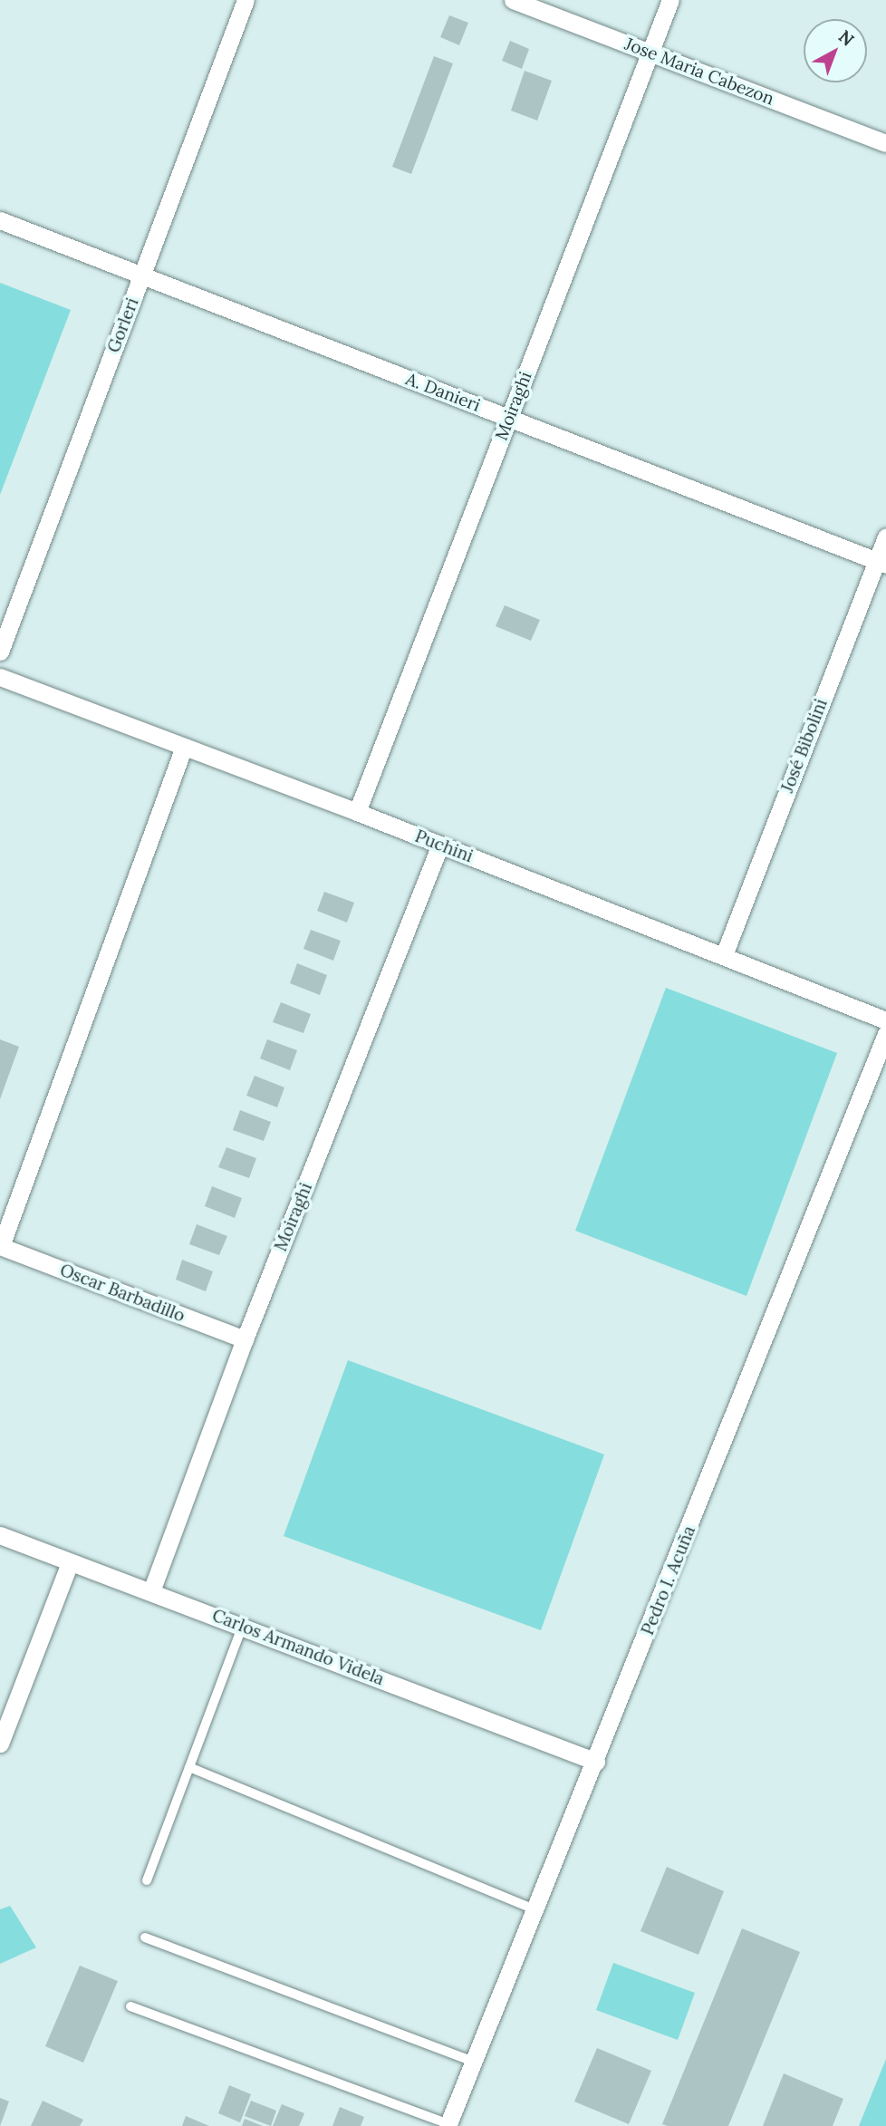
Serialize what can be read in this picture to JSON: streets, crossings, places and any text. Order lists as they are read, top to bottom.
{
  "streets": {
    "street": [
      "Jose Maria Cabezon",
      "Gorleri",
      "A. Danieri",
      "Moiraghi",
      "José Bibolini",
      "Puchini",
      "Oscar Barbadillo",
      "Pedro I. Acuña",
      "Carlos Armando Videla"
    ]
  },
  "crossings": [
    ["Jose Maria Cabezon", "Moiraghi"],
    ["Gorleri", "A. Danieri"],
    ["A. Danieri", "Moiraghi"],
    ["A. Danieri", "José Bibolini"],
    ["Moiraghi", "Puchini"],
    ["Moiraghi", "Oscar Barbadillo"],
    ["Moiraghi", "Carlos Armando Videla"],
    ["José Bibolini", "Puchini"],
    ["Pedro I. Acuña", "Carlos Armando Videla"]
  ],
  "north": "top right"
}
